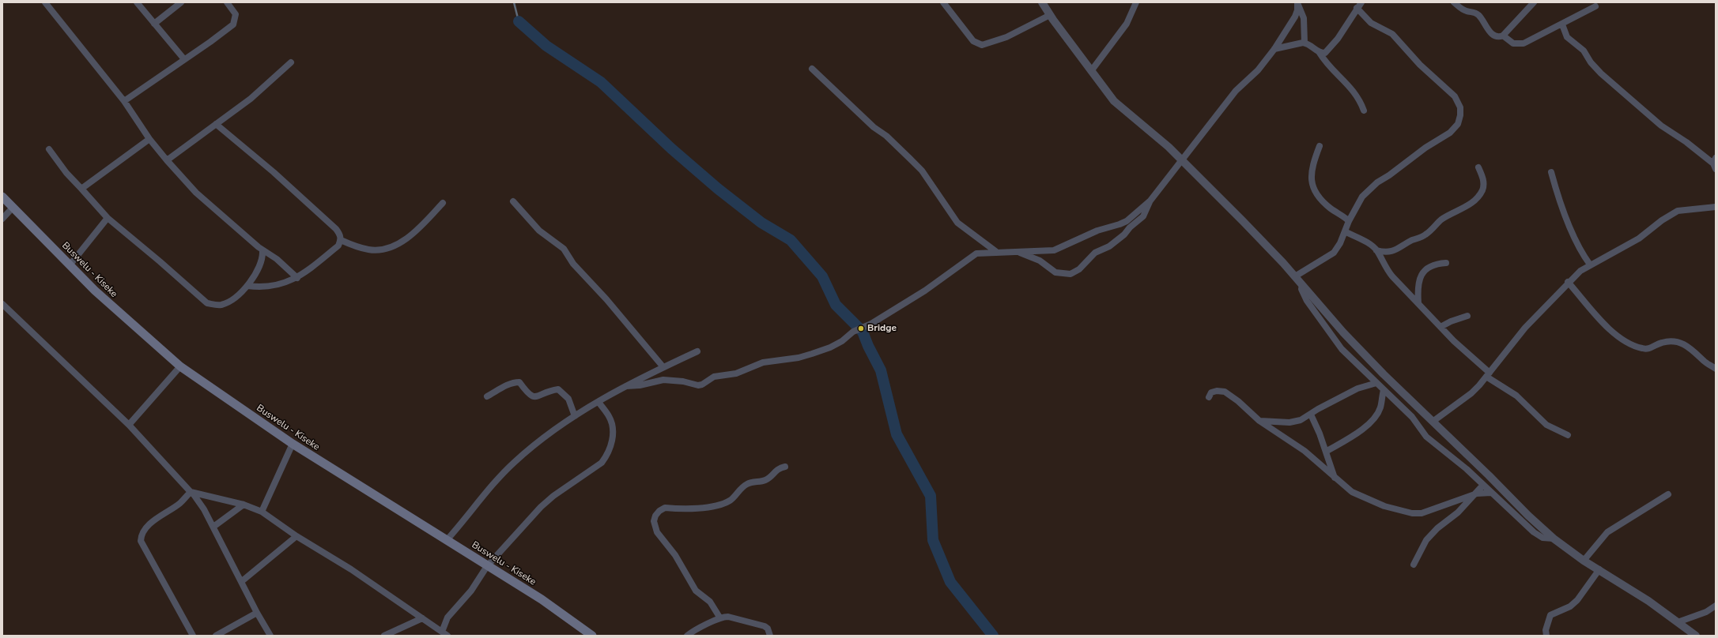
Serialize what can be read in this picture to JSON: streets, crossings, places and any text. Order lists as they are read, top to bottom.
{
  "streets": {
    "main road": ["Buswelu - Kiseke"]
  },
  "places": ["Bridge"]
}
